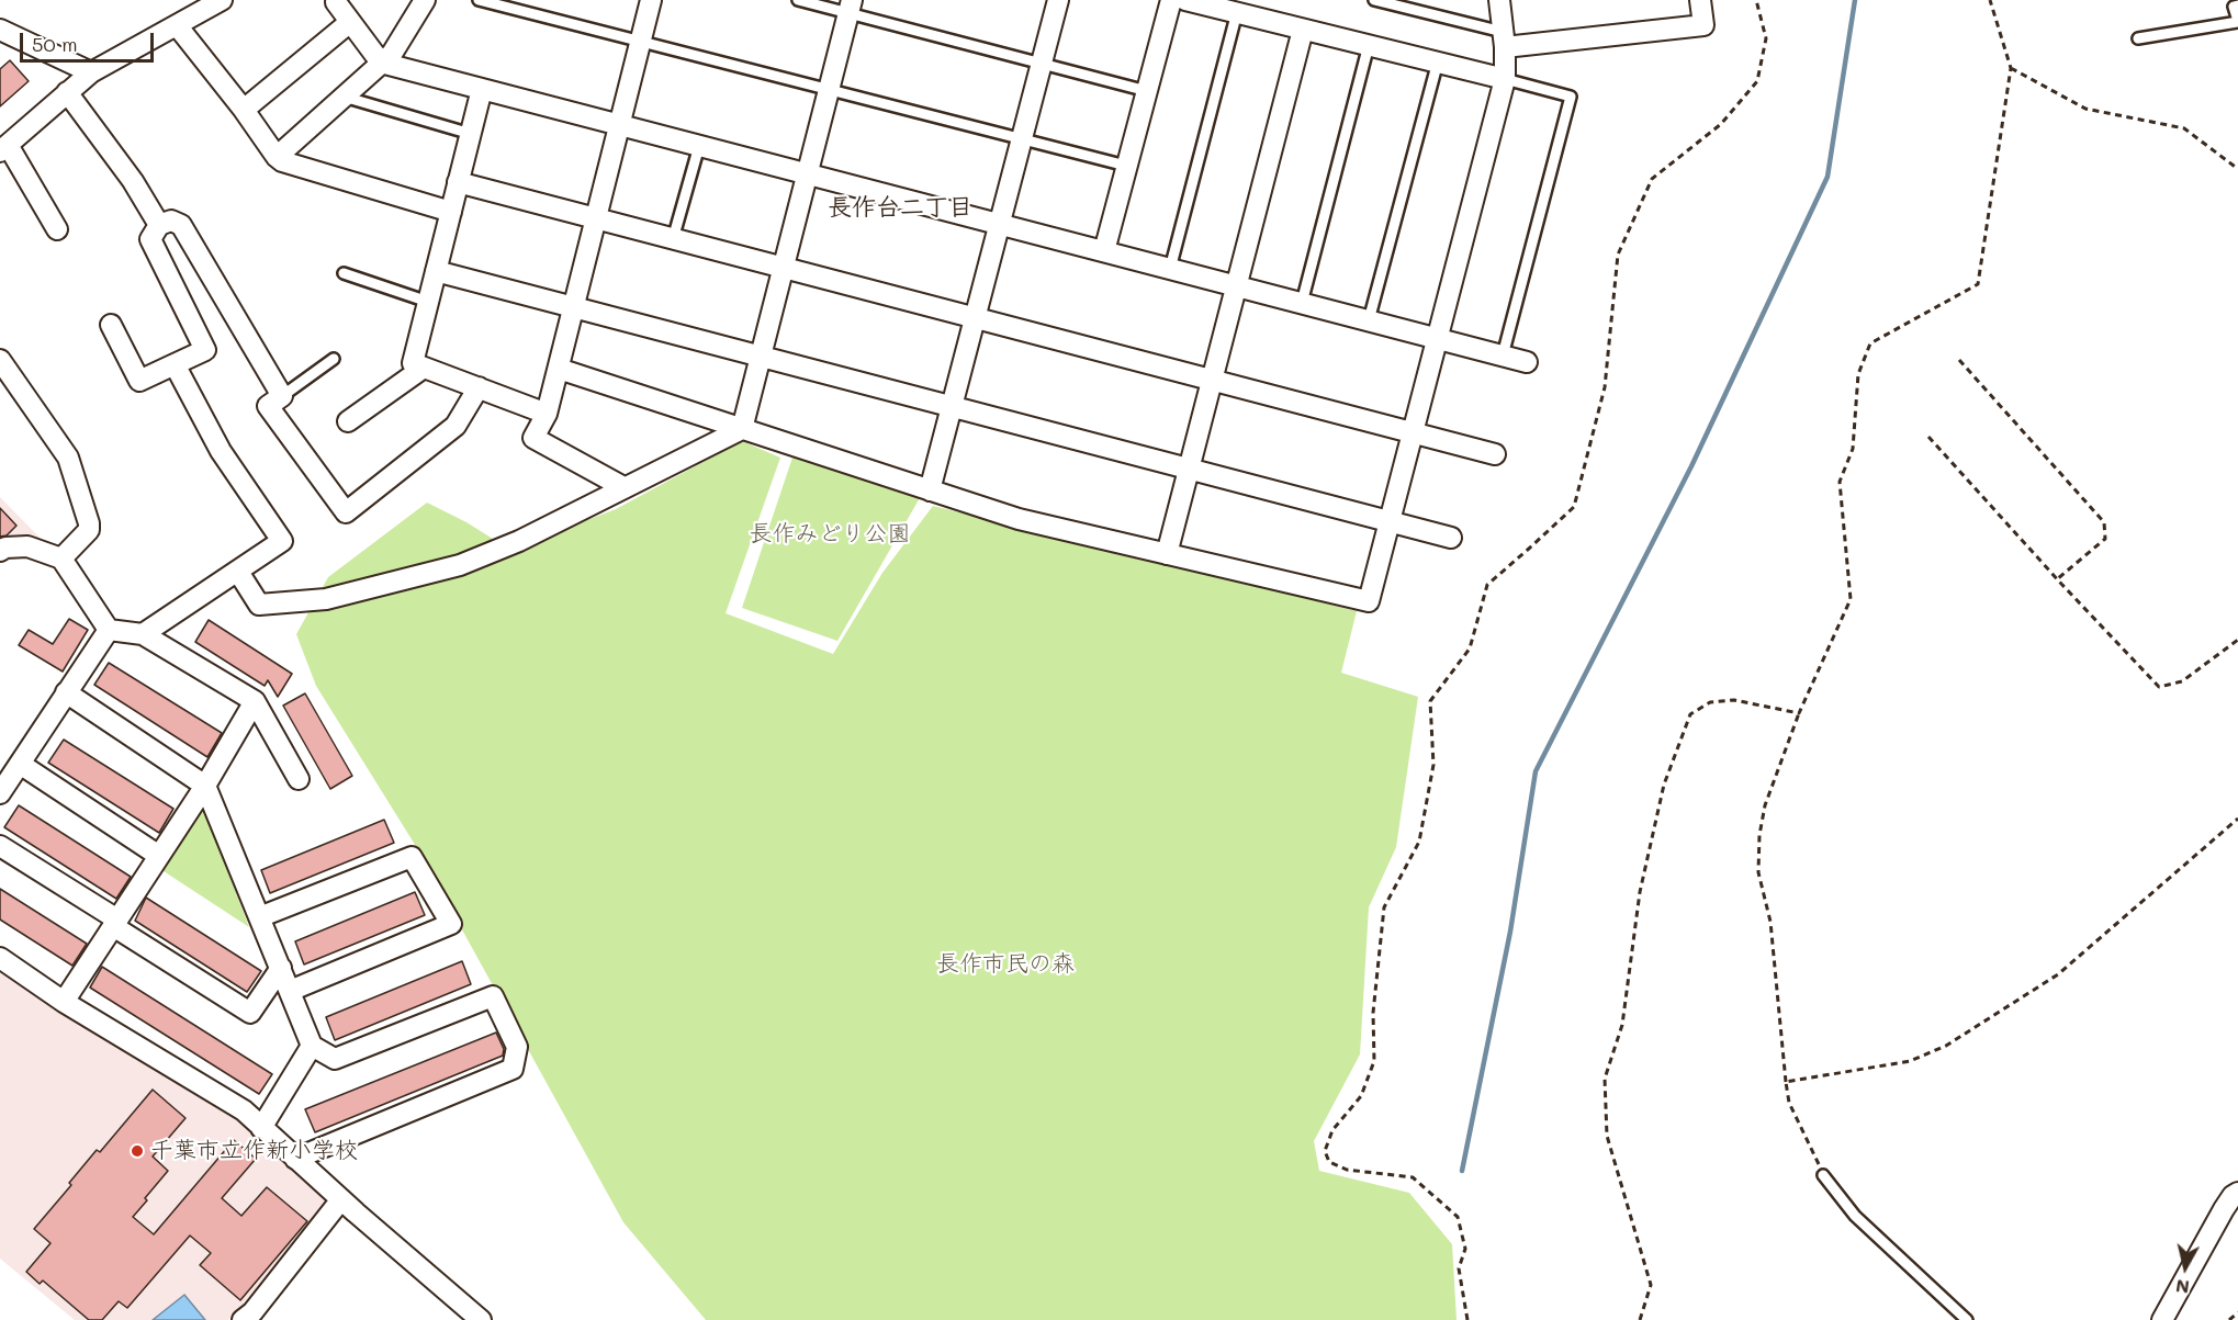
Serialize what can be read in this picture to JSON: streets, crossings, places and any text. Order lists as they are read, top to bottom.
{
  "districts": ["長作台二丁目"],
  "parks": ["長作みどり公園", "長作市民の森"],
  "places": ["千葉市立作新小学校"],
  "scale_bar": "50 m",
  "north": "bottom"
}
